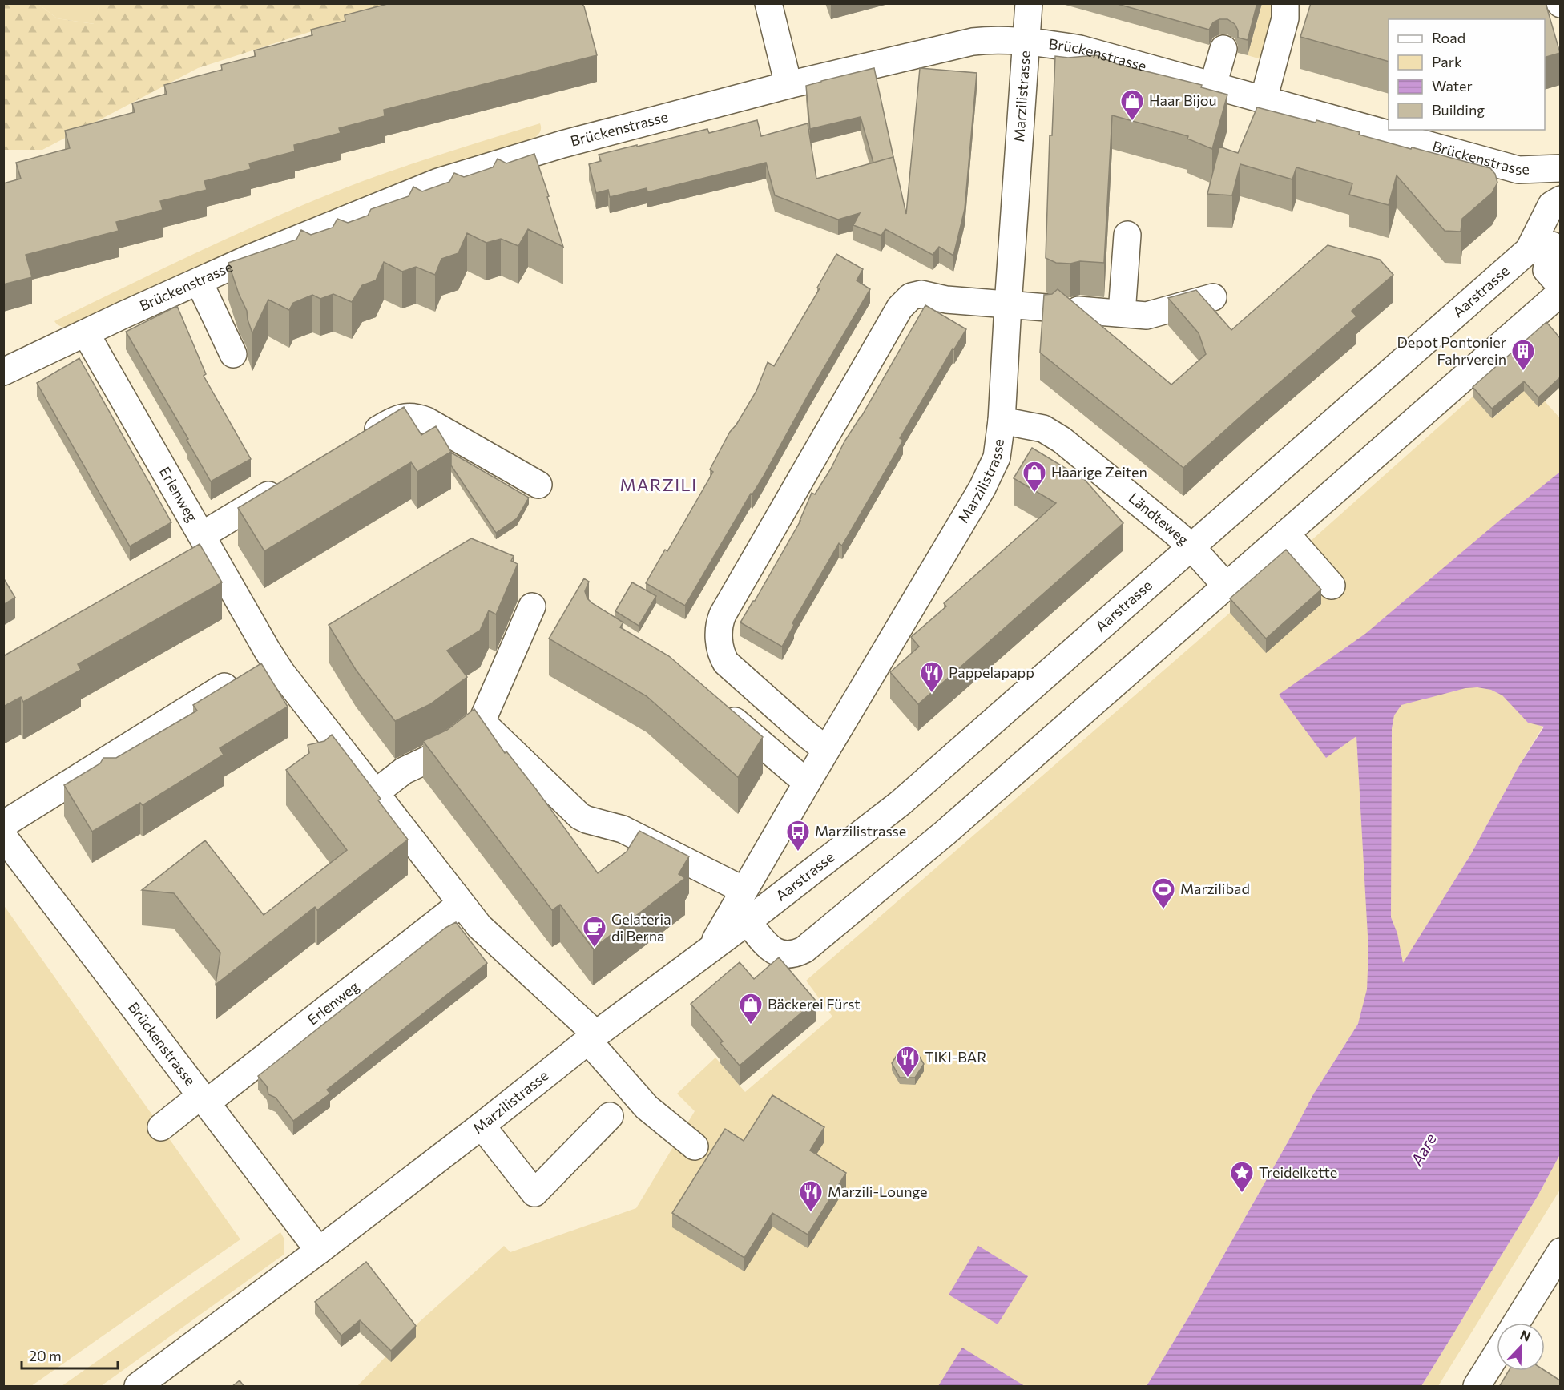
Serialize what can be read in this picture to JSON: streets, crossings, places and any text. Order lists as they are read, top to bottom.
{
  "streets": {
    "street": [
      "Brückenstrasse",
      "Marzilistrasse",
      "Aarstrasse",
      "Erlenweg",
      "Ländteweg"
    ]
  },
  "crossings": [
    ["Brückenstrasse", "Marzilistrasse"],
    ["Brückenstrasse", "Erlenweg"],
    ["Marzilistrasse", "Aarstrasse"],
    ["Marzilistrasse", "Erlenweg"],
    ["Marzilistrasse", "Ländteweg"],
    ["Aarstrasse", "Ländteweg"]
  ],
  "districts": ["MARZILI"],
  "water": ["Aare"],
  "places": {
    "shop": ["Haar Bijou", "Haarige Zeiten", "Bäckerei Fürst"],
    "building": ["Depot Pontonier Fahrverein"],
    "restaurant": ["Pappelapapp", "TIKI-BAR", "Marzili-Lounge"],
    "bus stop": ["Marzilistrasse"],
    "sports": ["Marzilibad"],
    "cafe": ["Gelateria di Berna"],
    "place": ["Treidelkette"]
  },
  "legend": [
    "Road",
    "Park",
    "Water",
    "Building"
  ],
  "scale_bar": "20 m",
  "north": "top right"
}
